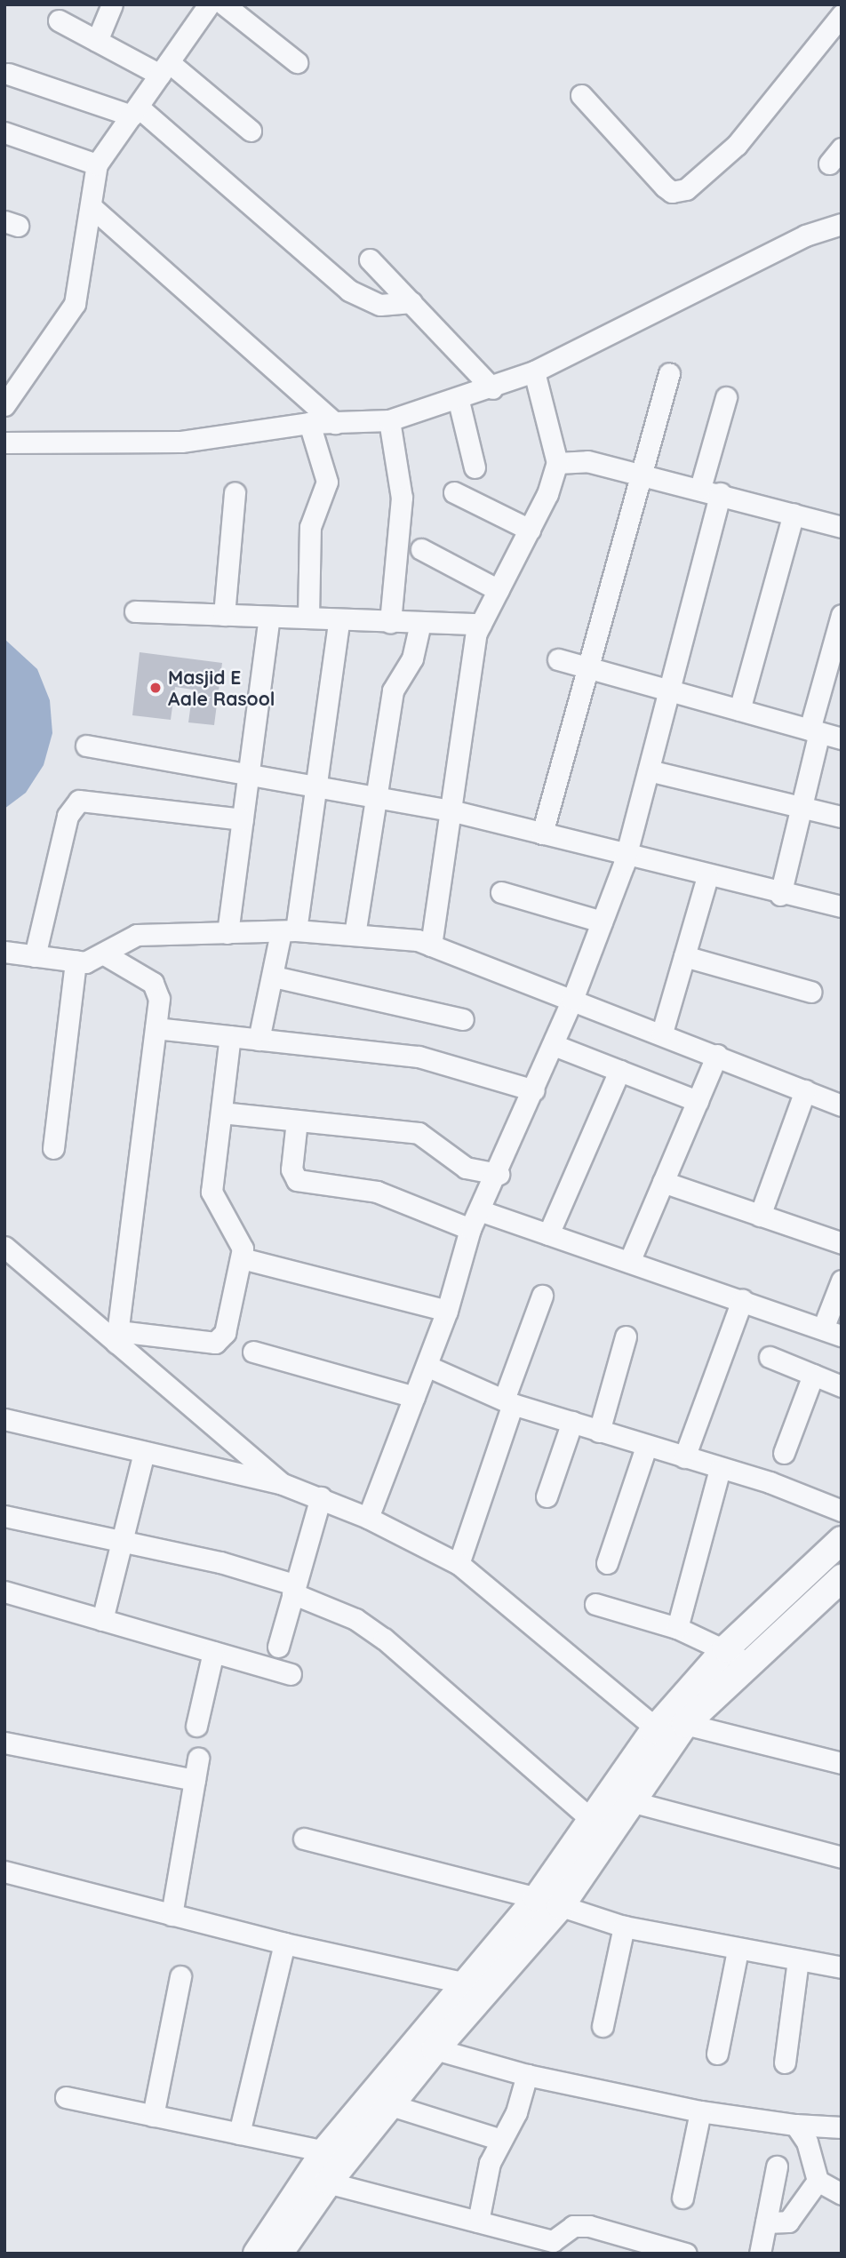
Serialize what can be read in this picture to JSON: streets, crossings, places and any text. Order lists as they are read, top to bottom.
{
  "places": ["Masjid E Aale Rasool"]
}
